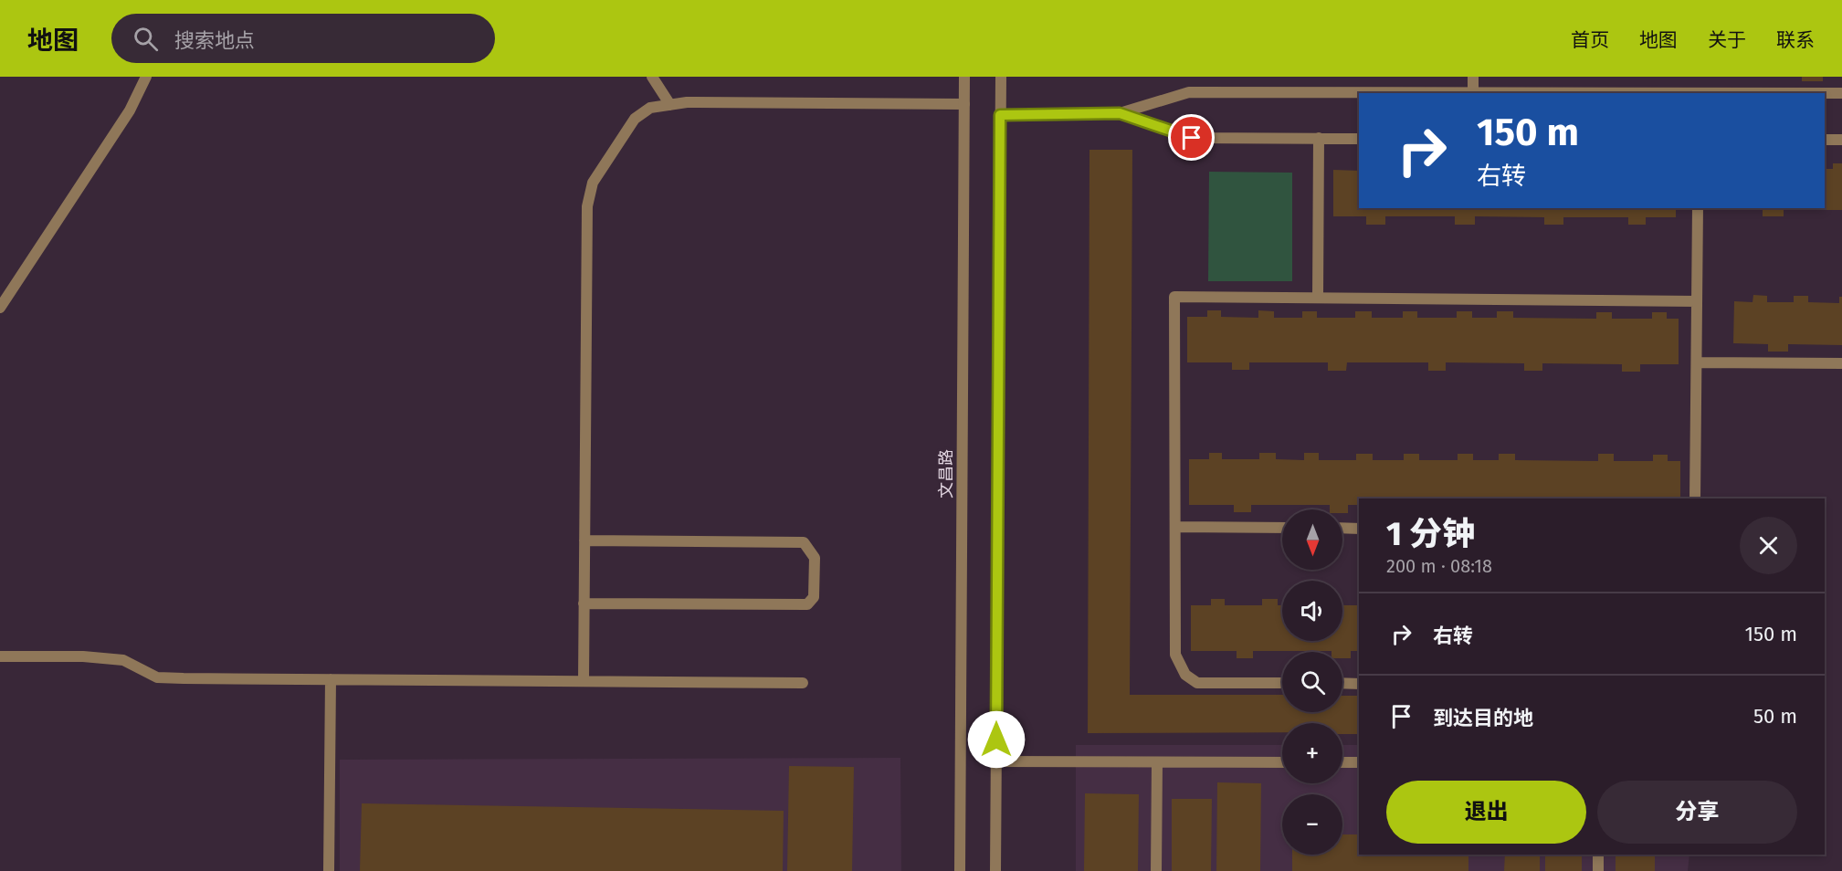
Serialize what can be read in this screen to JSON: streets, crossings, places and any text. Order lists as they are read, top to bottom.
{
  "streets": {
    "street": ["文昌路"]
  },
  "north": "bottom",
  "page": {
    "header": "地图",
    "search": "搜索地点",
    "nav": [
      "首页",
      "地图",
      "关于",
      "联系"
    ],
    "turn": ["150 m", "右转"],
    "heading": ["1 分钟", "200 m · 08:18"],
    "map_buttons": ["+", "−"],
    "list": [
      {
        "name": "右转",
        "value": "150 m"
      },
      {
        "name": "到达目的地",
        "value": "50 m"
      }
    ],
    "buttons": ["退出", "分享"]
  }
}
